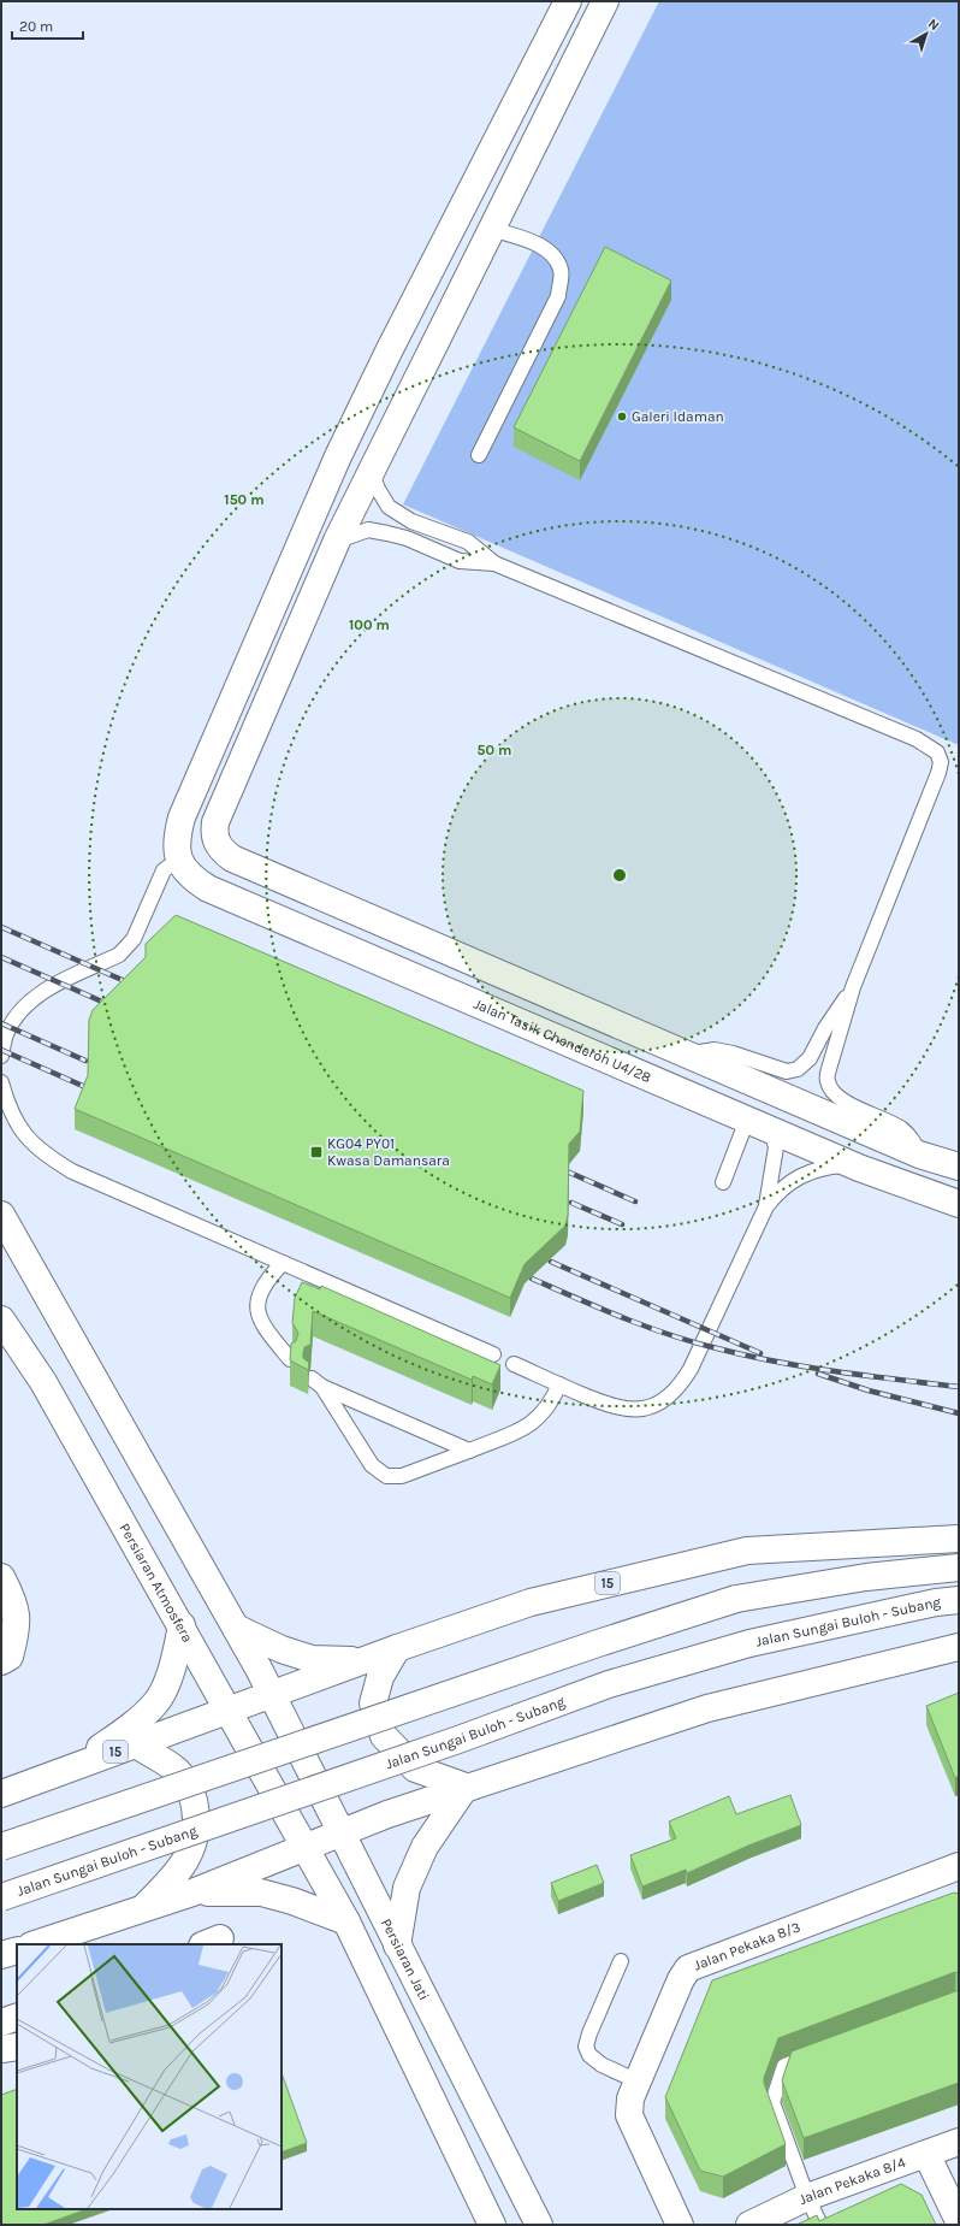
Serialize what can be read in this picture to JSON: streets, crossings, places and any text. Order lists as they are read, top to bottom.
{
  "streets": {
    "main road": [
      "Jalan Tasik Chenderoh U4/28",
      "Persiaran Atmosfera",
      "15",
      "Jalan Sungai Buloh - Subang",
      "Jalan Pekaka 8/3",
      "Persiaran Jati",
      "Jalan Pekaka 8/4"
    ]
  },
  "crossings": [
    ["Persiaran Atmosfera", "15"],
    ["15", "Persiaran Jati"]
  ],
  "places": {
    "other": ["Galeri Idaman"],
    "transit": ["KG04 PY01 Kwasa Damansara"]
  },
  "scale_bar": "20 m",
  "north": "top right",
  "rings": ["150 m", "100 m", "50 m"]
}
